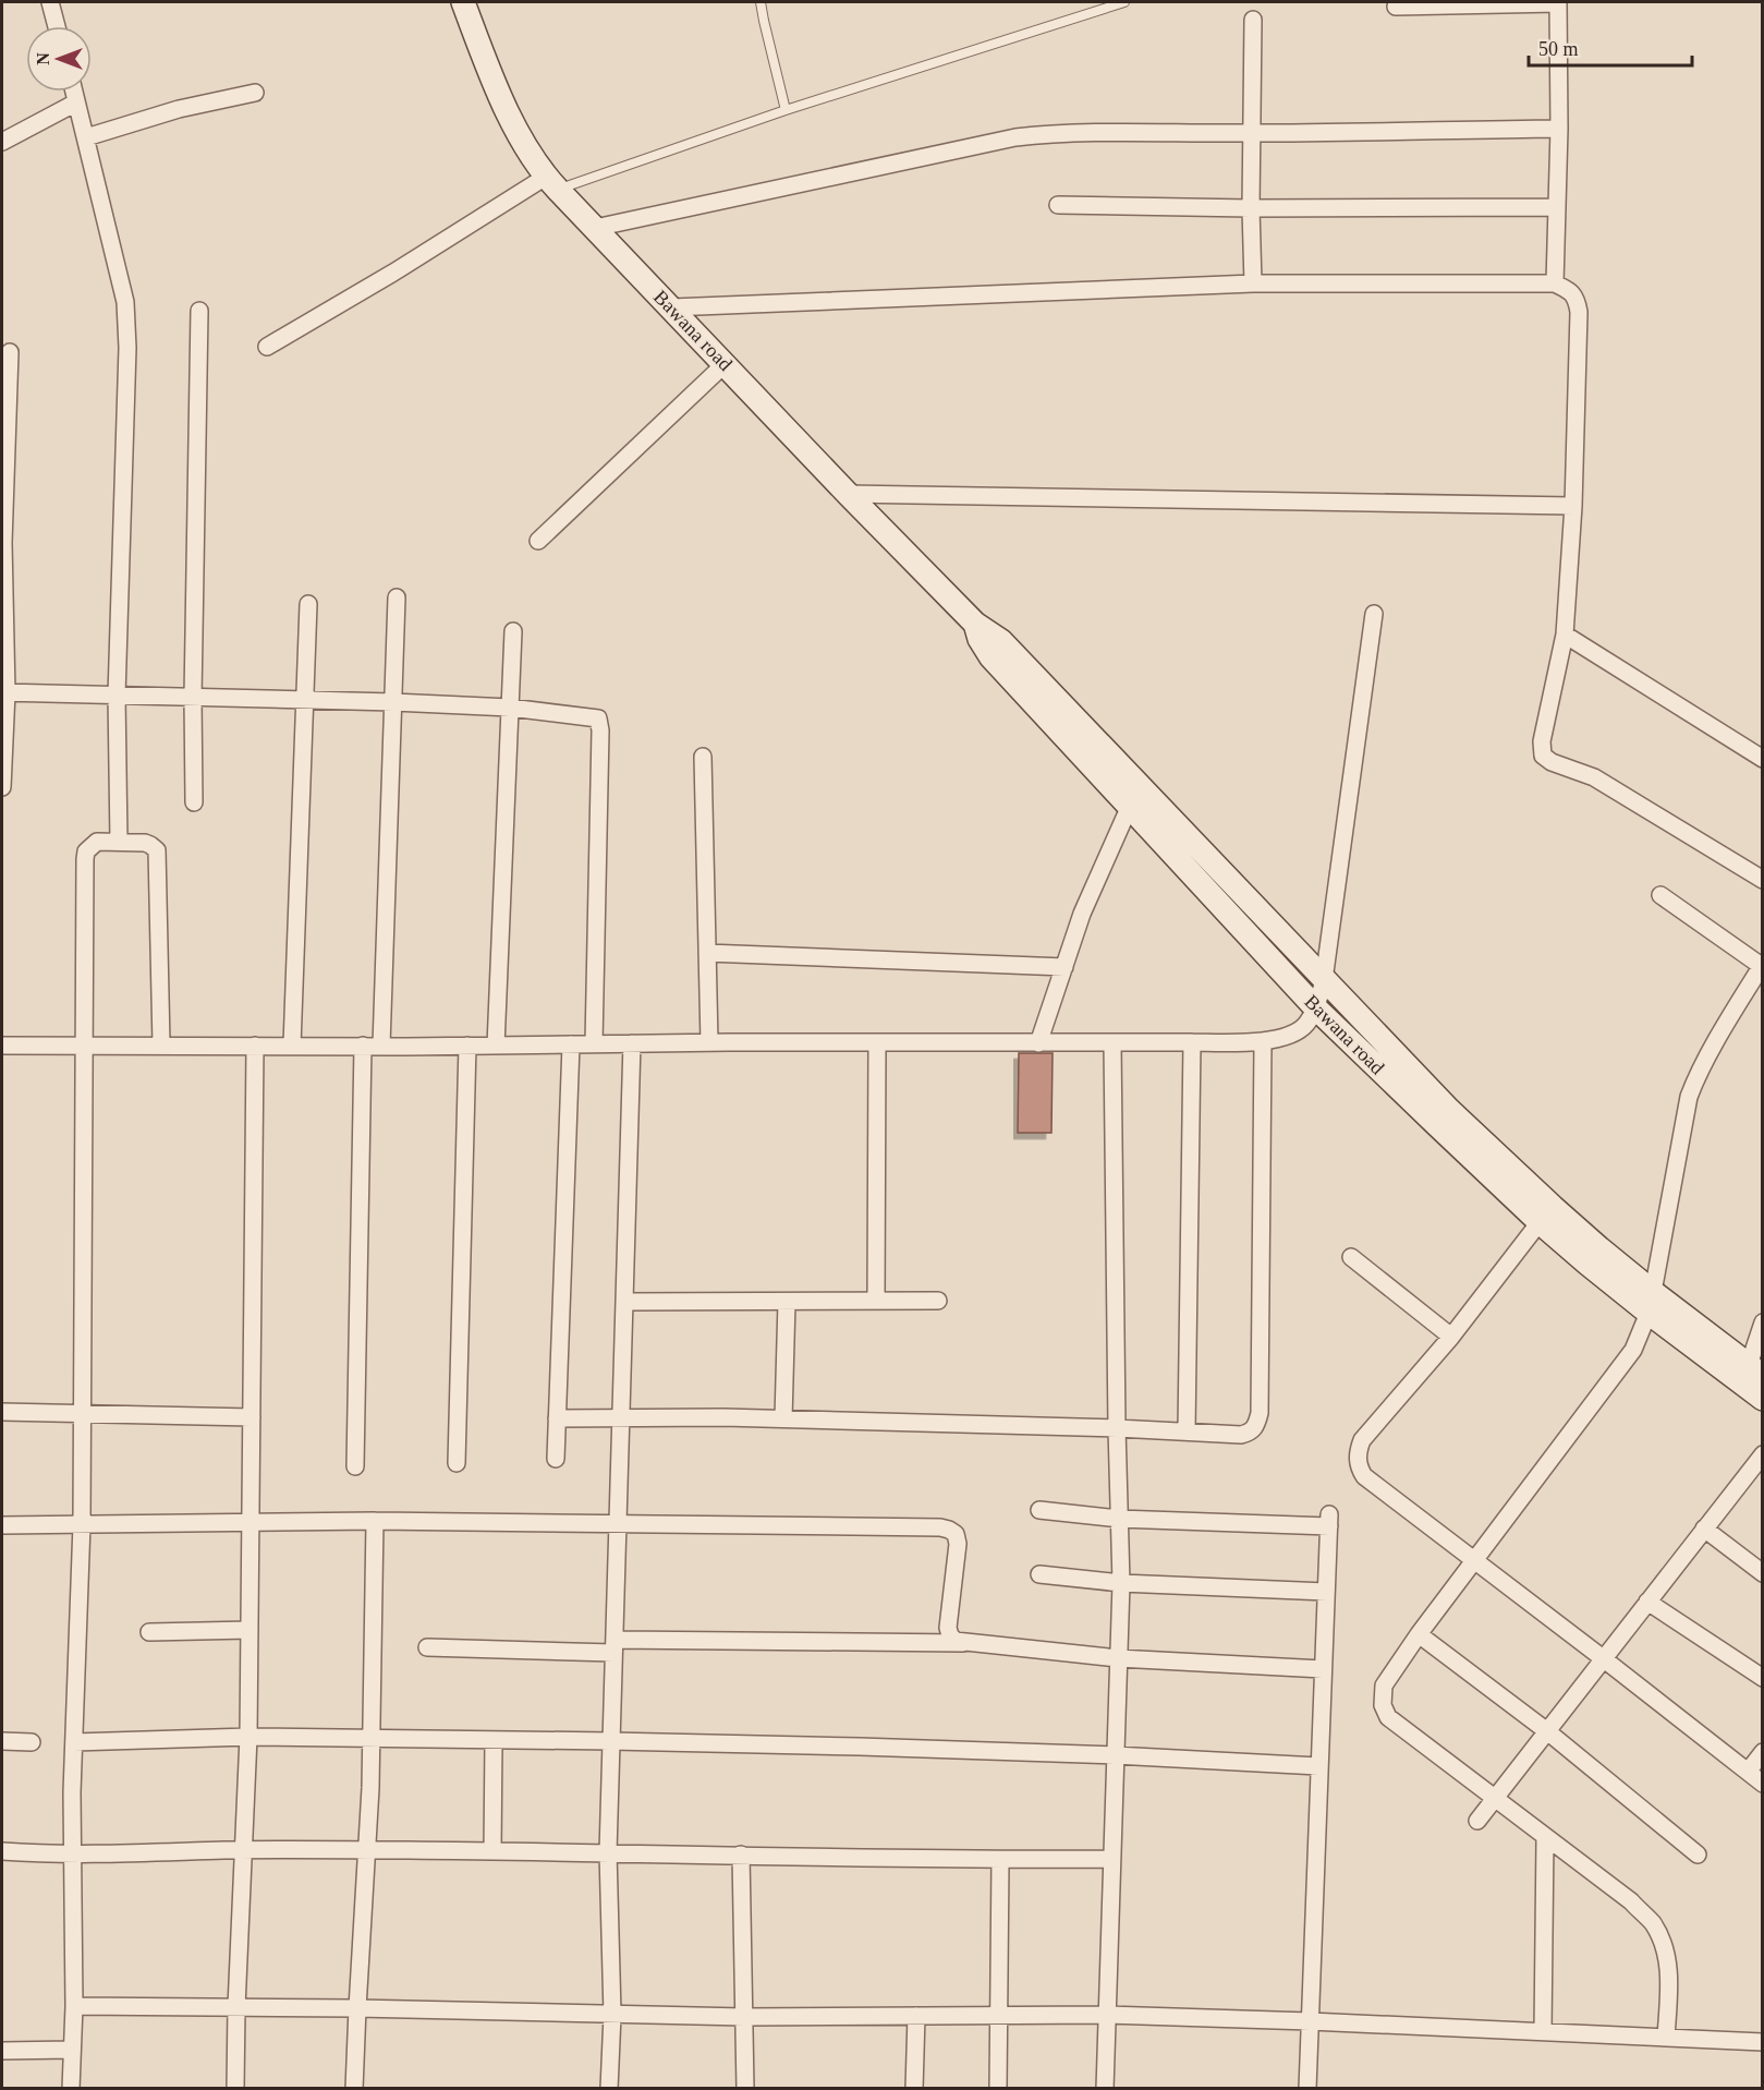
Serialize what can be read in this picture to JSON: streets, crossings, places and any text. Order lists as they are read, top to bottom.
{
  "streets": {
    "street": ["Bawana road"]
  },
  "scale_bar": "50 m",
  "north": "left"
}
